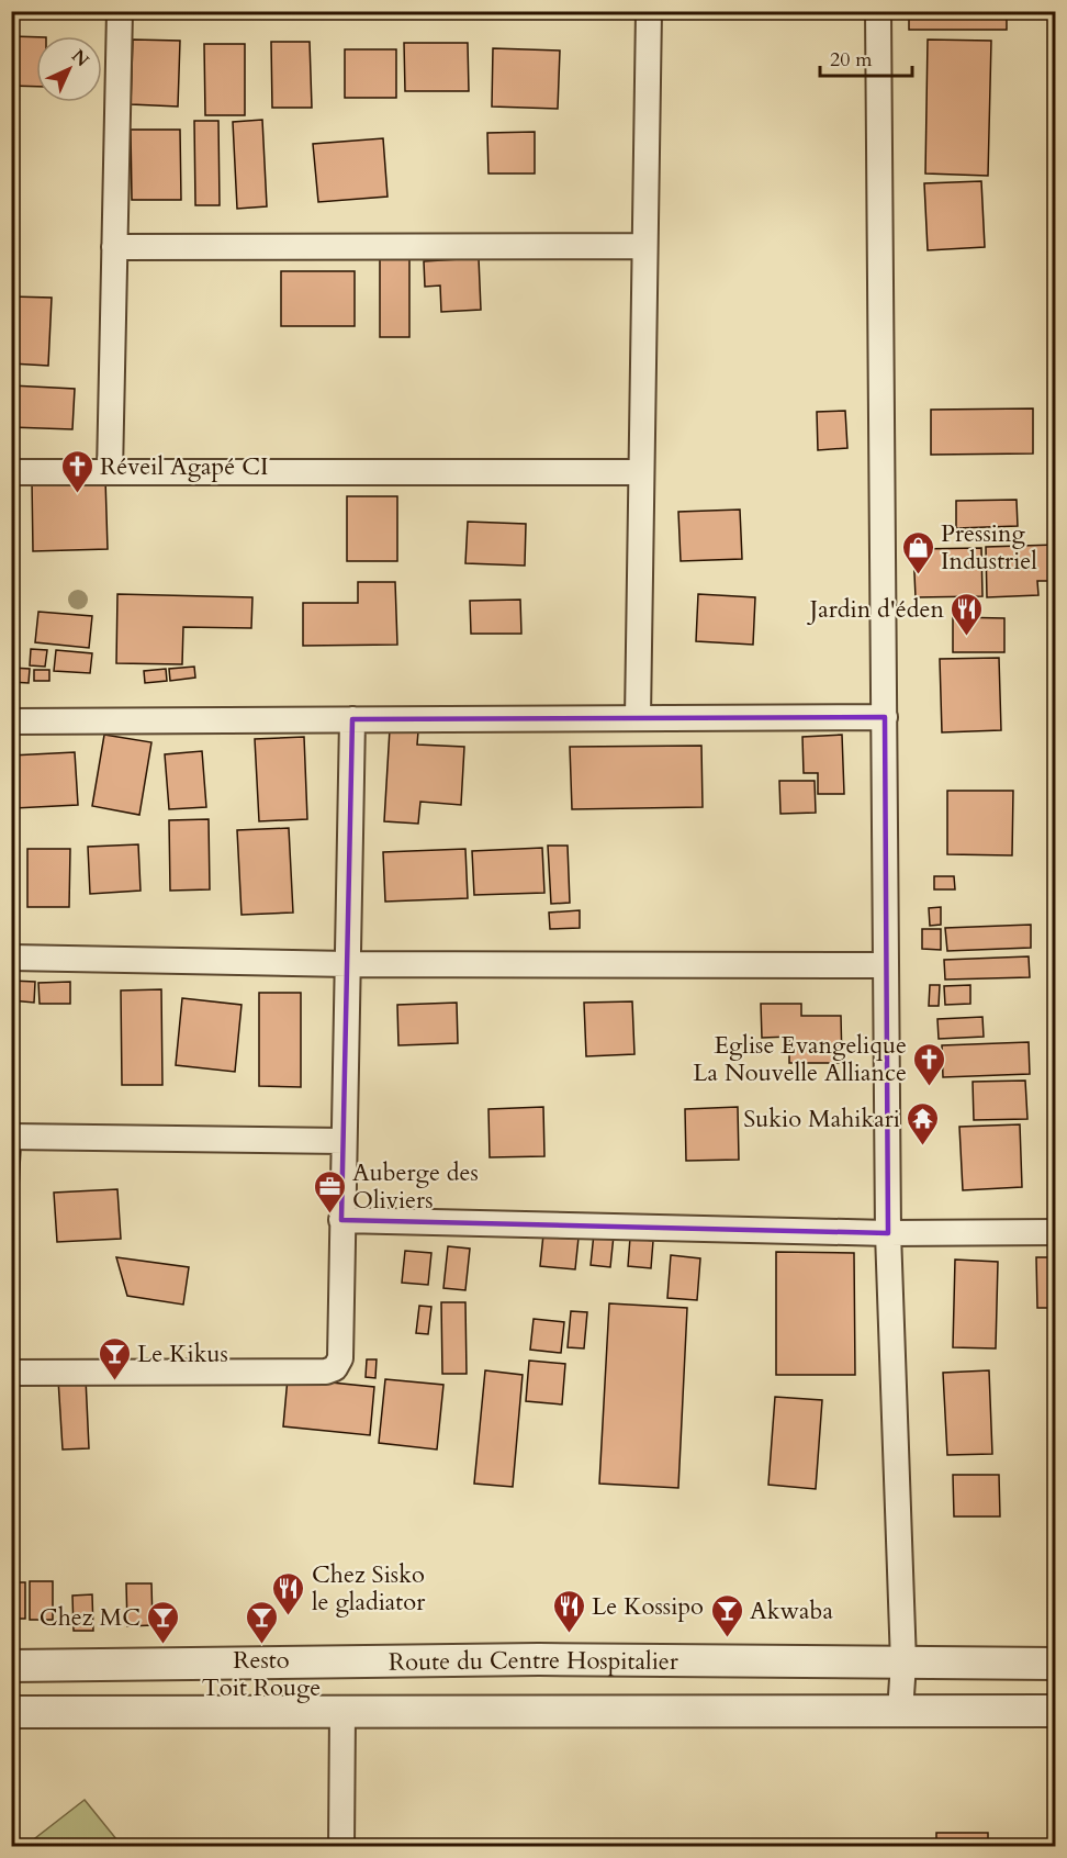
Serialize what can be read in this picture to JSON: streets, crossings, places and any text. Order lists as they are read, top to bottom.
{
  "streets": {
    "street": ["Route du Centre Hospitalier"]
  },
  "places": {
    "church": ["Réveil Agapé CI", "Eglise Evangelique La Nouvelle Alliance"],
    "shop": ["Pressing Industriel"],
    "restaurant": ["Jardin d'éden", "Chez Sisko le gladiator", "Le Kossipo"],
    "temple": ["Sukio Mahikari"],
    "office": ["Auberge des Oliviers"],
    "bar": [
      "Le Kikus",
      "Akwaba",
      "Chez MC",
      "Resto Toit Rouge"
    ]
  },
  "scale_bar": "20 m",
  "north": "top right"
}
